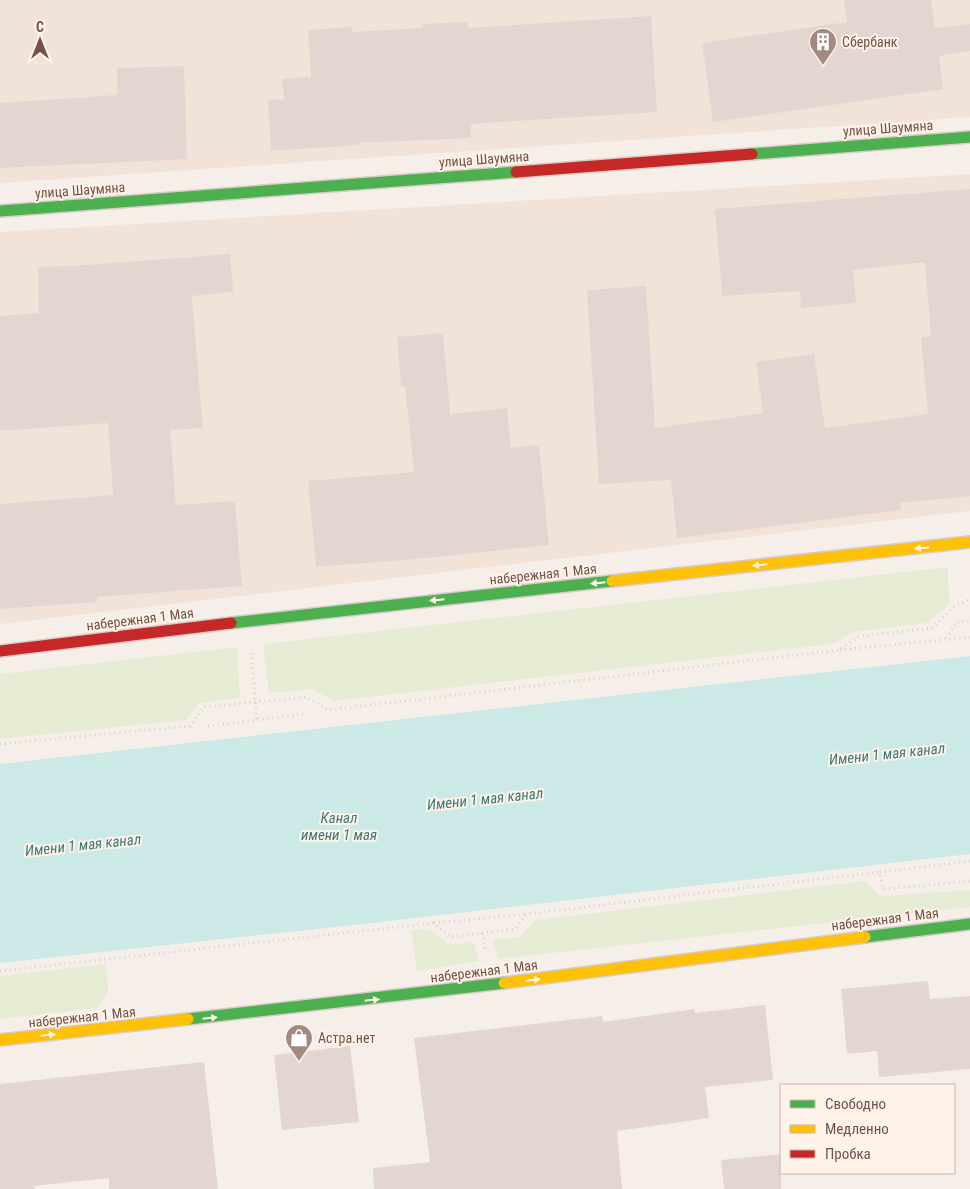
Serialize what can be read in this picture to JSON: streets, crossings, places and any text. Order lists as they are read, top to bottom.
{
  "streets": {
    "main road": ["улица Шаумяна", "набережная 1 Мая"]
  },
  "water": ["Имени 1 мая канал", "Канал имени 1 мая"],
  "places": {
    "building": ["Сбербанк"],
    "shop": ["Астра.нет"]
  },
  "legend": ["Свободно", "Медленно", "Пробка"],
  "north": "top"
}
